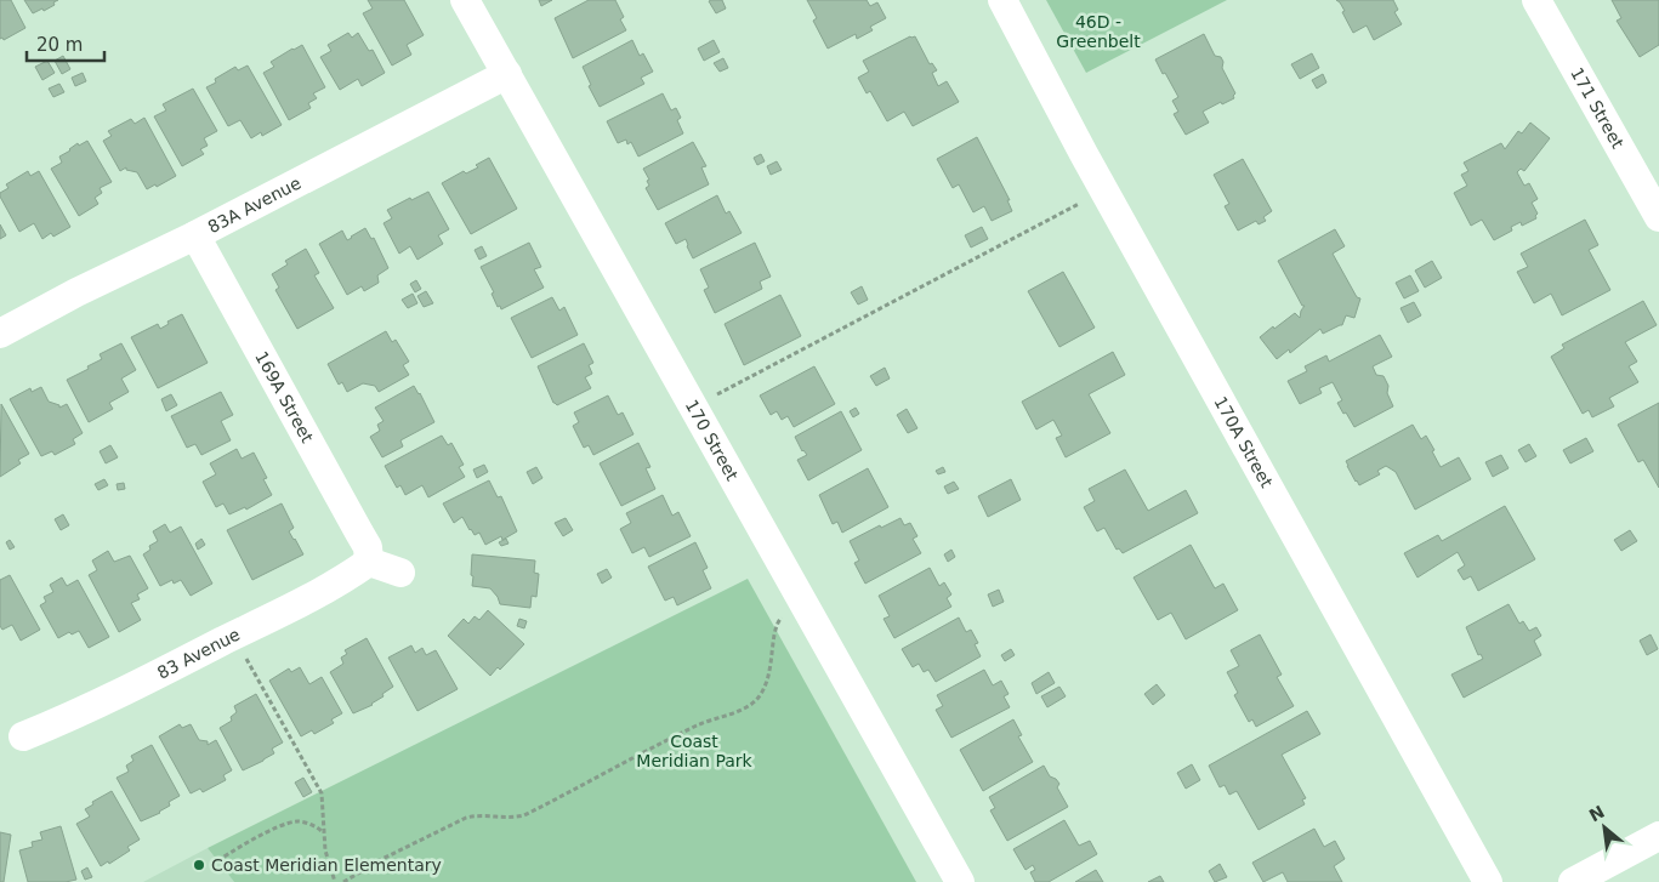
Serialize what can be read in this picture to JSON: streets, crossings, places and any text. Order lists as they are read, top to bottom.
{
  "streets": {
    "street": [
      "171 Street",
      "83A Avenue",
      "169A Street",
      "170 Street",
      "170A Street",
      "83 Avenue"
    ]
  },
  "crossings": [
    ["83A Avenue", "169A Street"],
    ["83A Avenue", "170 Street"],
    ["169A Street", "83 Avenue"]
  ],
  "parks": ["46D - Greenbelt", "Coast Meridian Park"],
  "places": ["Coast Meridian Elementary"],
  "scale_bar": "20 m",
  "north": "top left"
}
